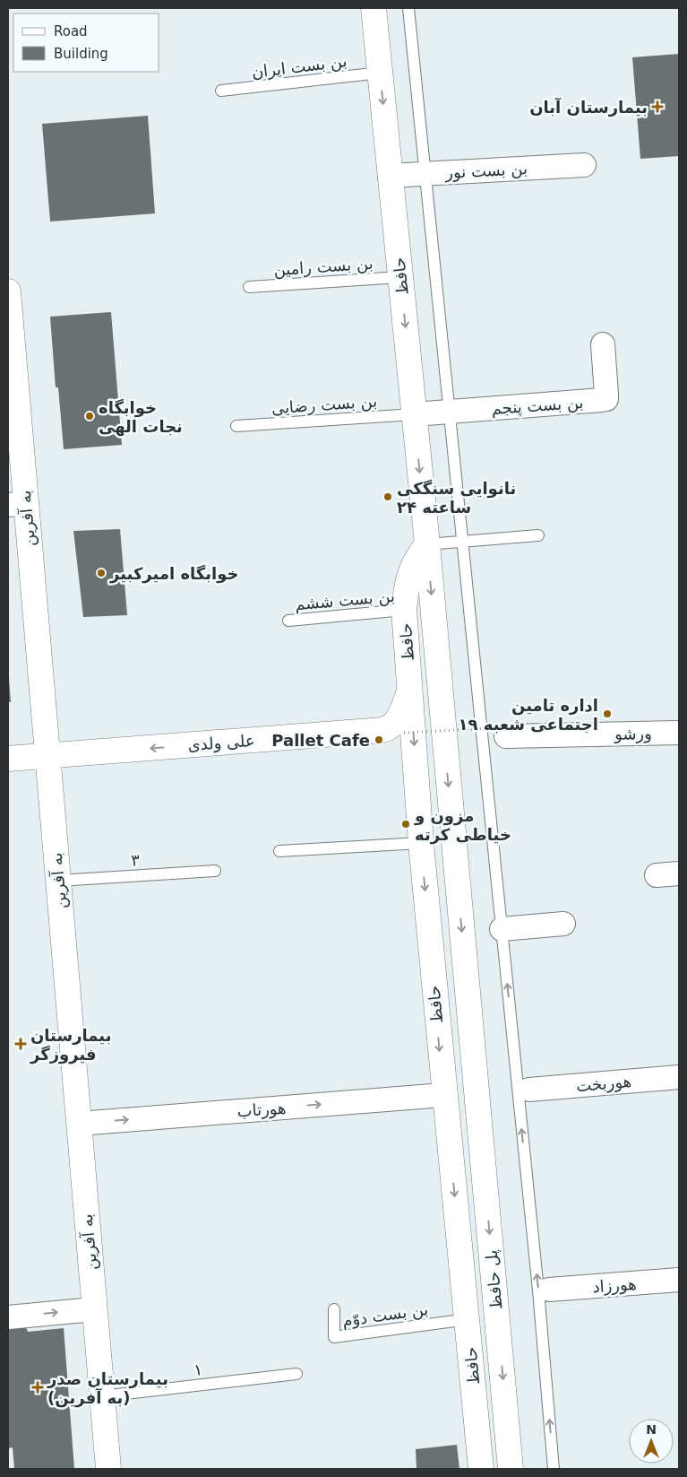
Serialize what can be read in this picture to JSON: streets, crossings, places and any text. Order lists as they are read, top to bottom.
{
  "streets": {
    "main road": [
      "حافظ",
      "به آفرین",
      "علی ولدی",
      "پل حافظ"
    ],
    "street": [
      "بن بست نور",
      "بن بست پنجم",
      "ورشو",
      "هوربخت",
      "هورتاب",
      "هورزاد"
    ],
    "lane": [
      "بن بست ایران",
      "بن بست رامین",
      "بن بست رضایی",
      "بن بست ششم",
      "۳",
      "بن بست دوّم",
      "۱"
    ]
  },
  "crossings": [
    ["بن بست ایران", "حافظ"],
    ["بن بست نور", "حافظ"],
    ["بن بست رامین", "حافظ"],
    ["حافظ", "بن بست رضایی"],
    ["حافظ", "بن بست پنجم"],
    ["حافظ", "بن بست ششم"],
    ["حافظ", "علی ولدی"],
    ["حافظ", "هورتاب"],
    ["حافظ", "پل حافظ"],
    ["حافظ", "بن بست دوّم"],
    ["بن بست رضایی", "بن بست پنجم"],
    ["به آفرین", "علی ولدی"],
    ["به آفرین", "۳"],
    ["به آفرین", "هورتاب"],
    ["به آفرین", "۱"]
  ],
  "one_way": [
    "حافظ",
    "علی ولدی",
    "هورتاب",
    "پل حافظ"
  ],
  "places": {
    "health": ["بیمارستان آبان", "بیمارستان فیروزگر", "بیمارستان صدر (به آفرین)"],
    "other": [
      "خوابگاه نجات الهی",
      "نانوایی سنگکی ۲۴ ساعته",
      "خوابگاه امیرکبیر",
      "اداره تامین اجتماعی شعبه ۱۹",
      "Pallet Cafe",
      "مزون و خیاطی کرته"
    ]
  },
  "legend": ["Road", "Building"],
  "north": "top"
}
